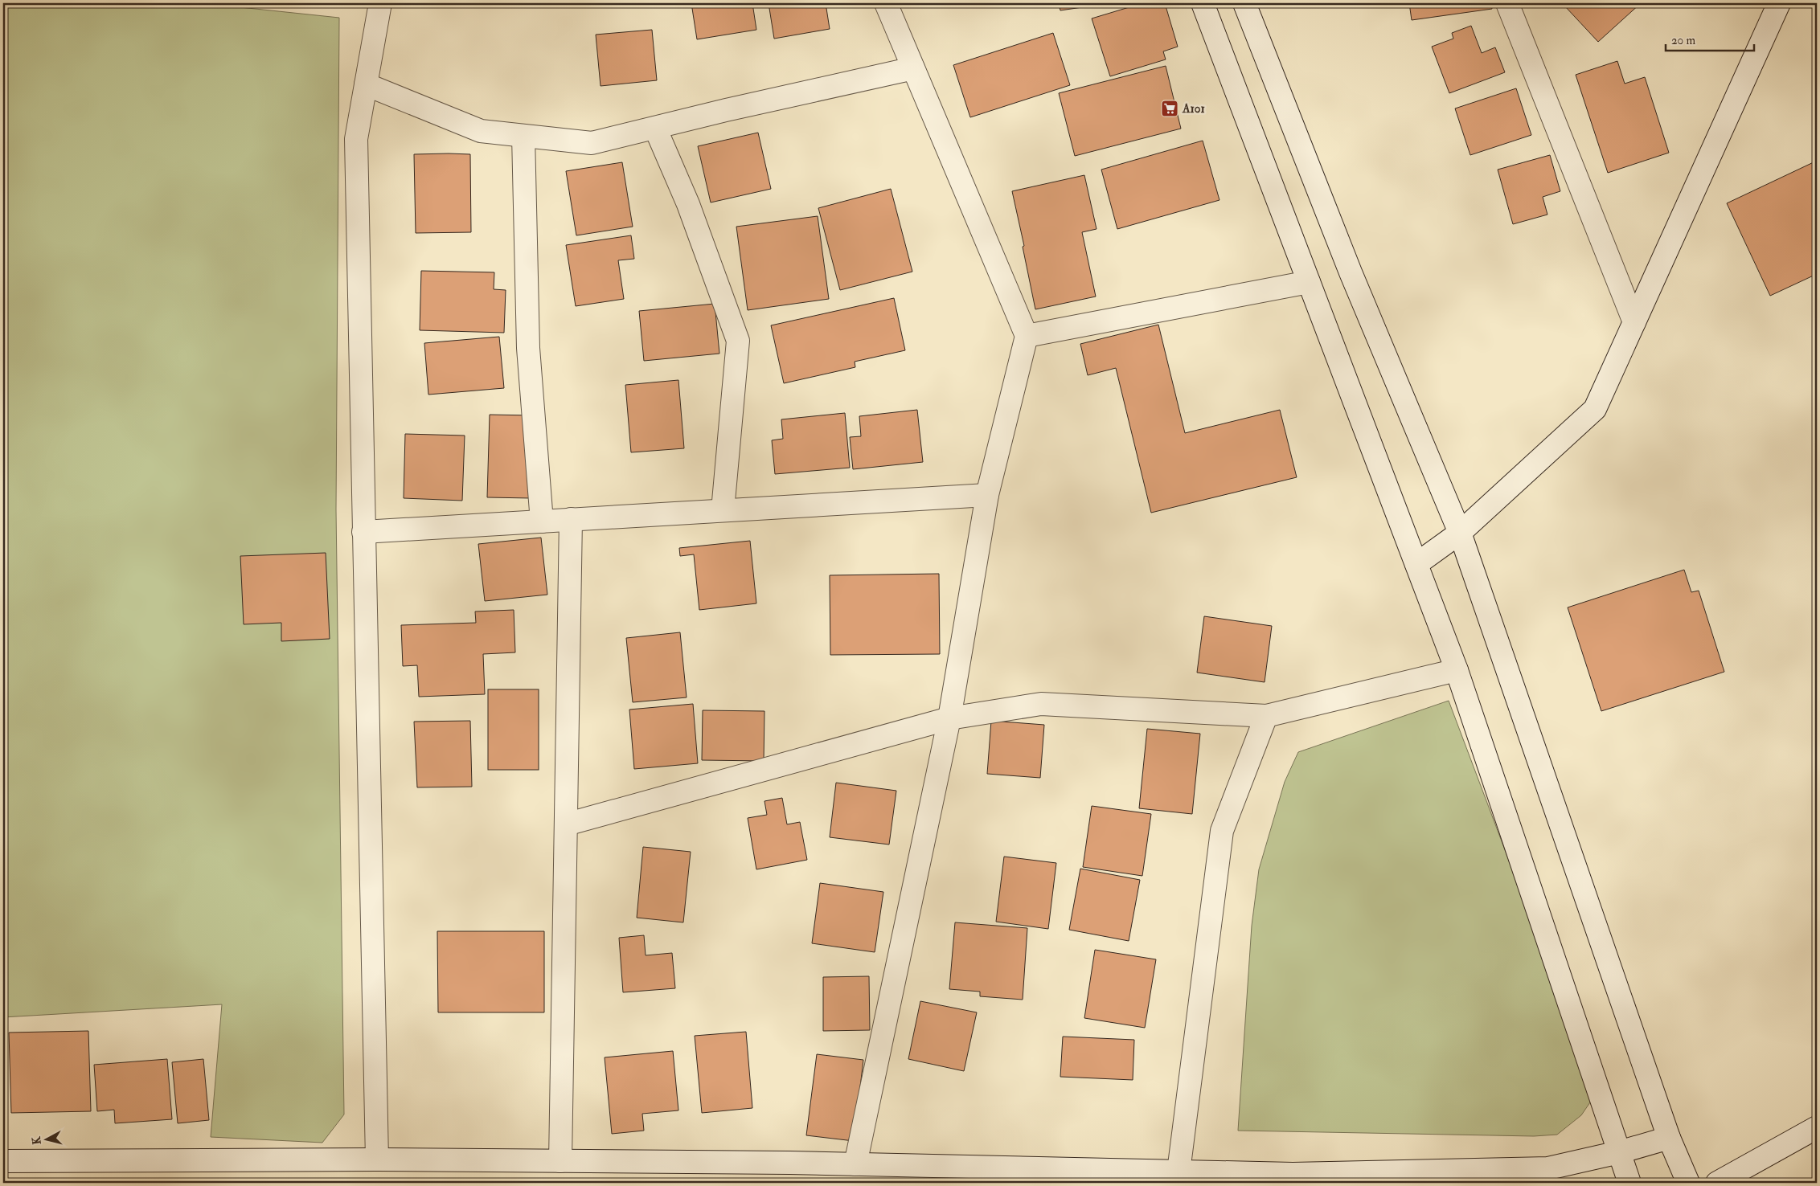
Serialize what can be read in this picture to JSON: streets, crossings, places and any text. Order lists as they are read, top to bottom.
{
  "places": {
    "supermarket": ["A101"]
  },
  "scale_bar": "20 m",
  "north": "left"
}
